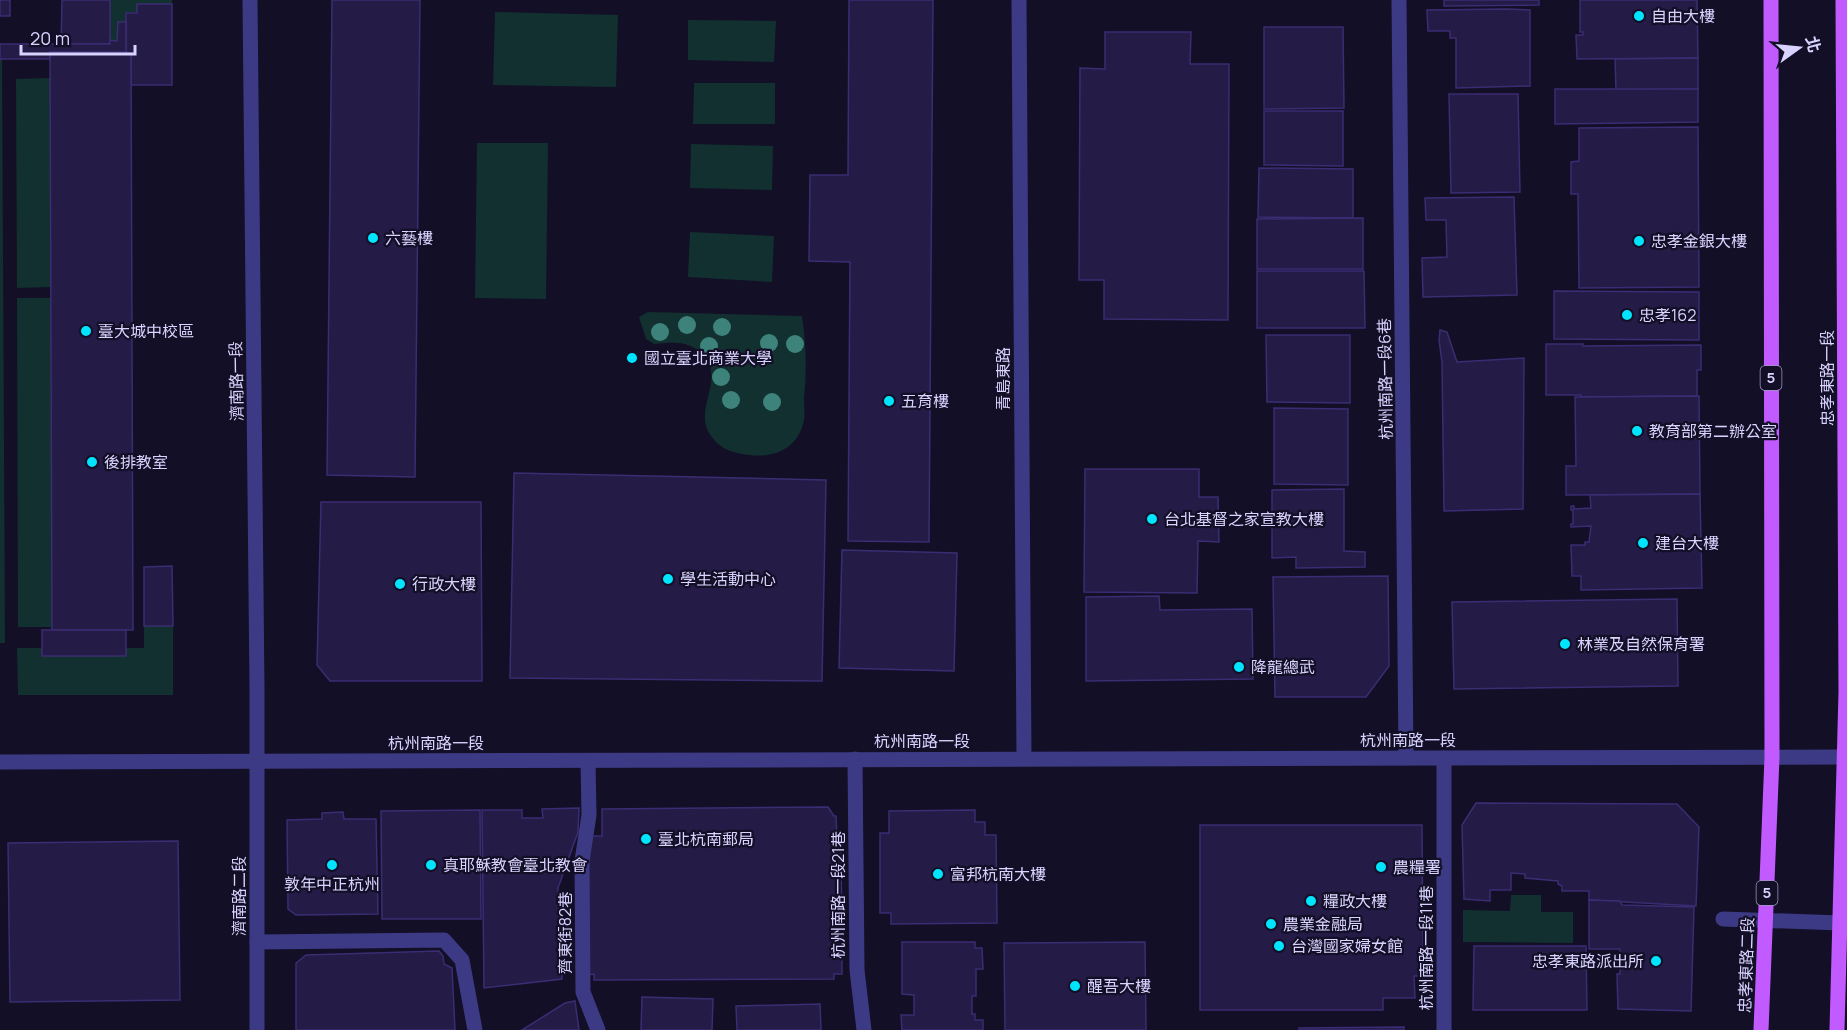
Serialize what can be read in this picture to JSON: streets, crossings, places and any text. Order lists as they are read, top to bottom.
{
  "streets": {
    "main road": ["5", "忠孝東路一段", "忠孝東路二段"],
    "street": [
      "青島東路",
      "杭州南路一段6巷",
      "濟南路一段",
      "杭州南路一段",
      "杭州南路一段21巷",
      "濟南路二段",
      "齊東街82巷",
      "杭州南路一段11巷"
    ]
  },
  "crossings": [
    ["5", "杭州南路一段"],
    ["5", "忠孝東路二段"],
    ["忠孝東路一段", "杭州南路一段"],
    ["青島東路", "杭州南路一段"],
    ["杭州南路一段6巷", "杭州南路一段"],
    ["濟南路一段", "杭州南路一段"],
    ["濟南路一段", "濟南路二段"],
    ["杭州南路一段", "杭州南路一段21巷"],
    ["杭州南路一段", "濟南路二段"],
    ["杭州南路一段", "齊東街82巷"],
    ["杭州南路一段", "杭州南路一段11巷"],
    ["杭州南路一段", "忠孝東路二段"]
  ],
  "places": [
    "自由大樓",
    "六藝樓",
    "忠孝金銀大樓",
    "忠孝162",
    "臺大城中校區",
    "國立臺北商業大學",
    "五育樓",
    "教育部第二辦公室",
    "後排教室",
    "台北基督之家宣教大樓",
    "建台大樓",
    "學生活動中心",
    "行政大樓",
    "林業及自然保育署",
    "降龍總武",
    "臺北杭南郵局",
    "敦年中正杭州",
    "真耶穌教會臺北教會",
    "農糧署",
    "富邦杭南大樓",
    "糧政大樓",
    "農業金融局",
    "台灣國家婦女館",
    "忠孝東路派出所",
    "醒吾大樓"
  ],
  "scale_bar": "20 m",
  "north": "right"
}
